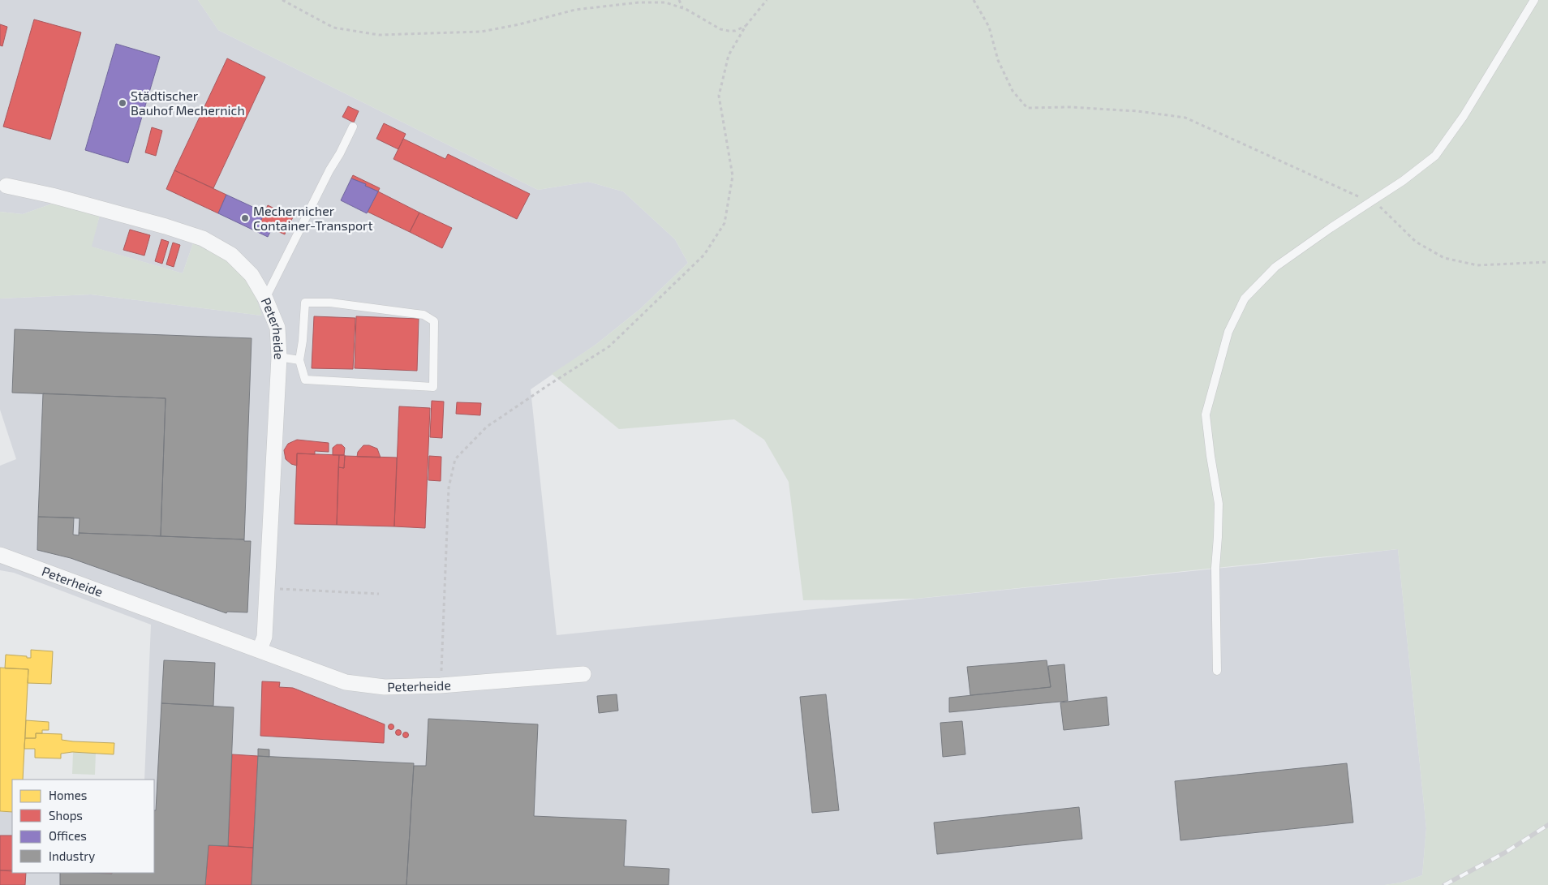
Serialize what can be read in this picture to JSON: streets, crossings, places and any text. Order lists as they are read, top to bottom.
{
  "streets": {
    "street": ["Peterheide"]
  },
  "places": ["Städtischer Bauhof Mechernich", "Mechernicher Container-Transport"],
  "legend": [
    "Homes",
    "Shops",
    "Offices",
    "Industry"
  ]
}
